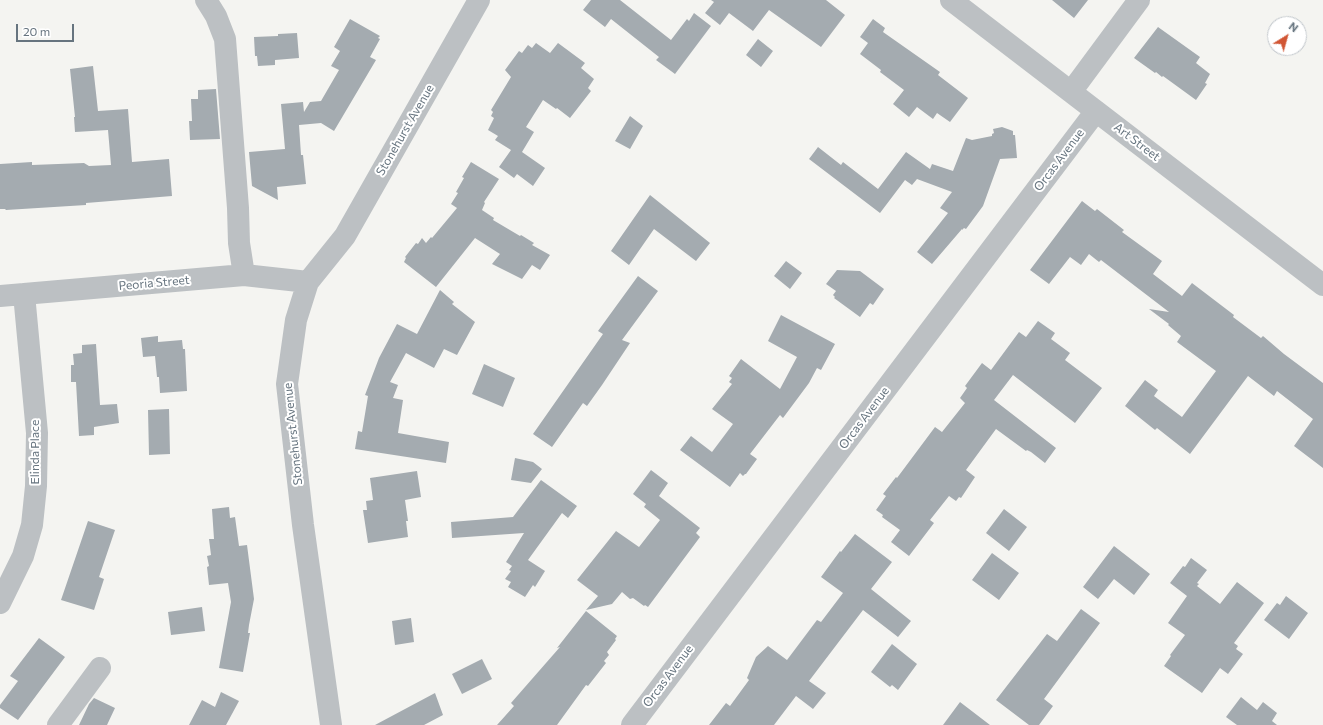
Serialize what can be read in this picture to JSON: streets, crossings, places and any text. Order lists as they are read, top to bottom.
{
  "streets": {
    "street": [
      "Stonehurst Avenue",
      "Art Street",
      "Orcas Avenue",
      "Peoria Street",
      "Elinda Place"
    ]
  },
  "crossings": [
    ["Stonehurst Avenue", "Peoria Street"],
    ["Art Street", "Orcas Avenue"],
    ["Peoria Street", "Elinda Place"]
  ],
  "scale_bar": "20 m",
  "north": "top right"
}
